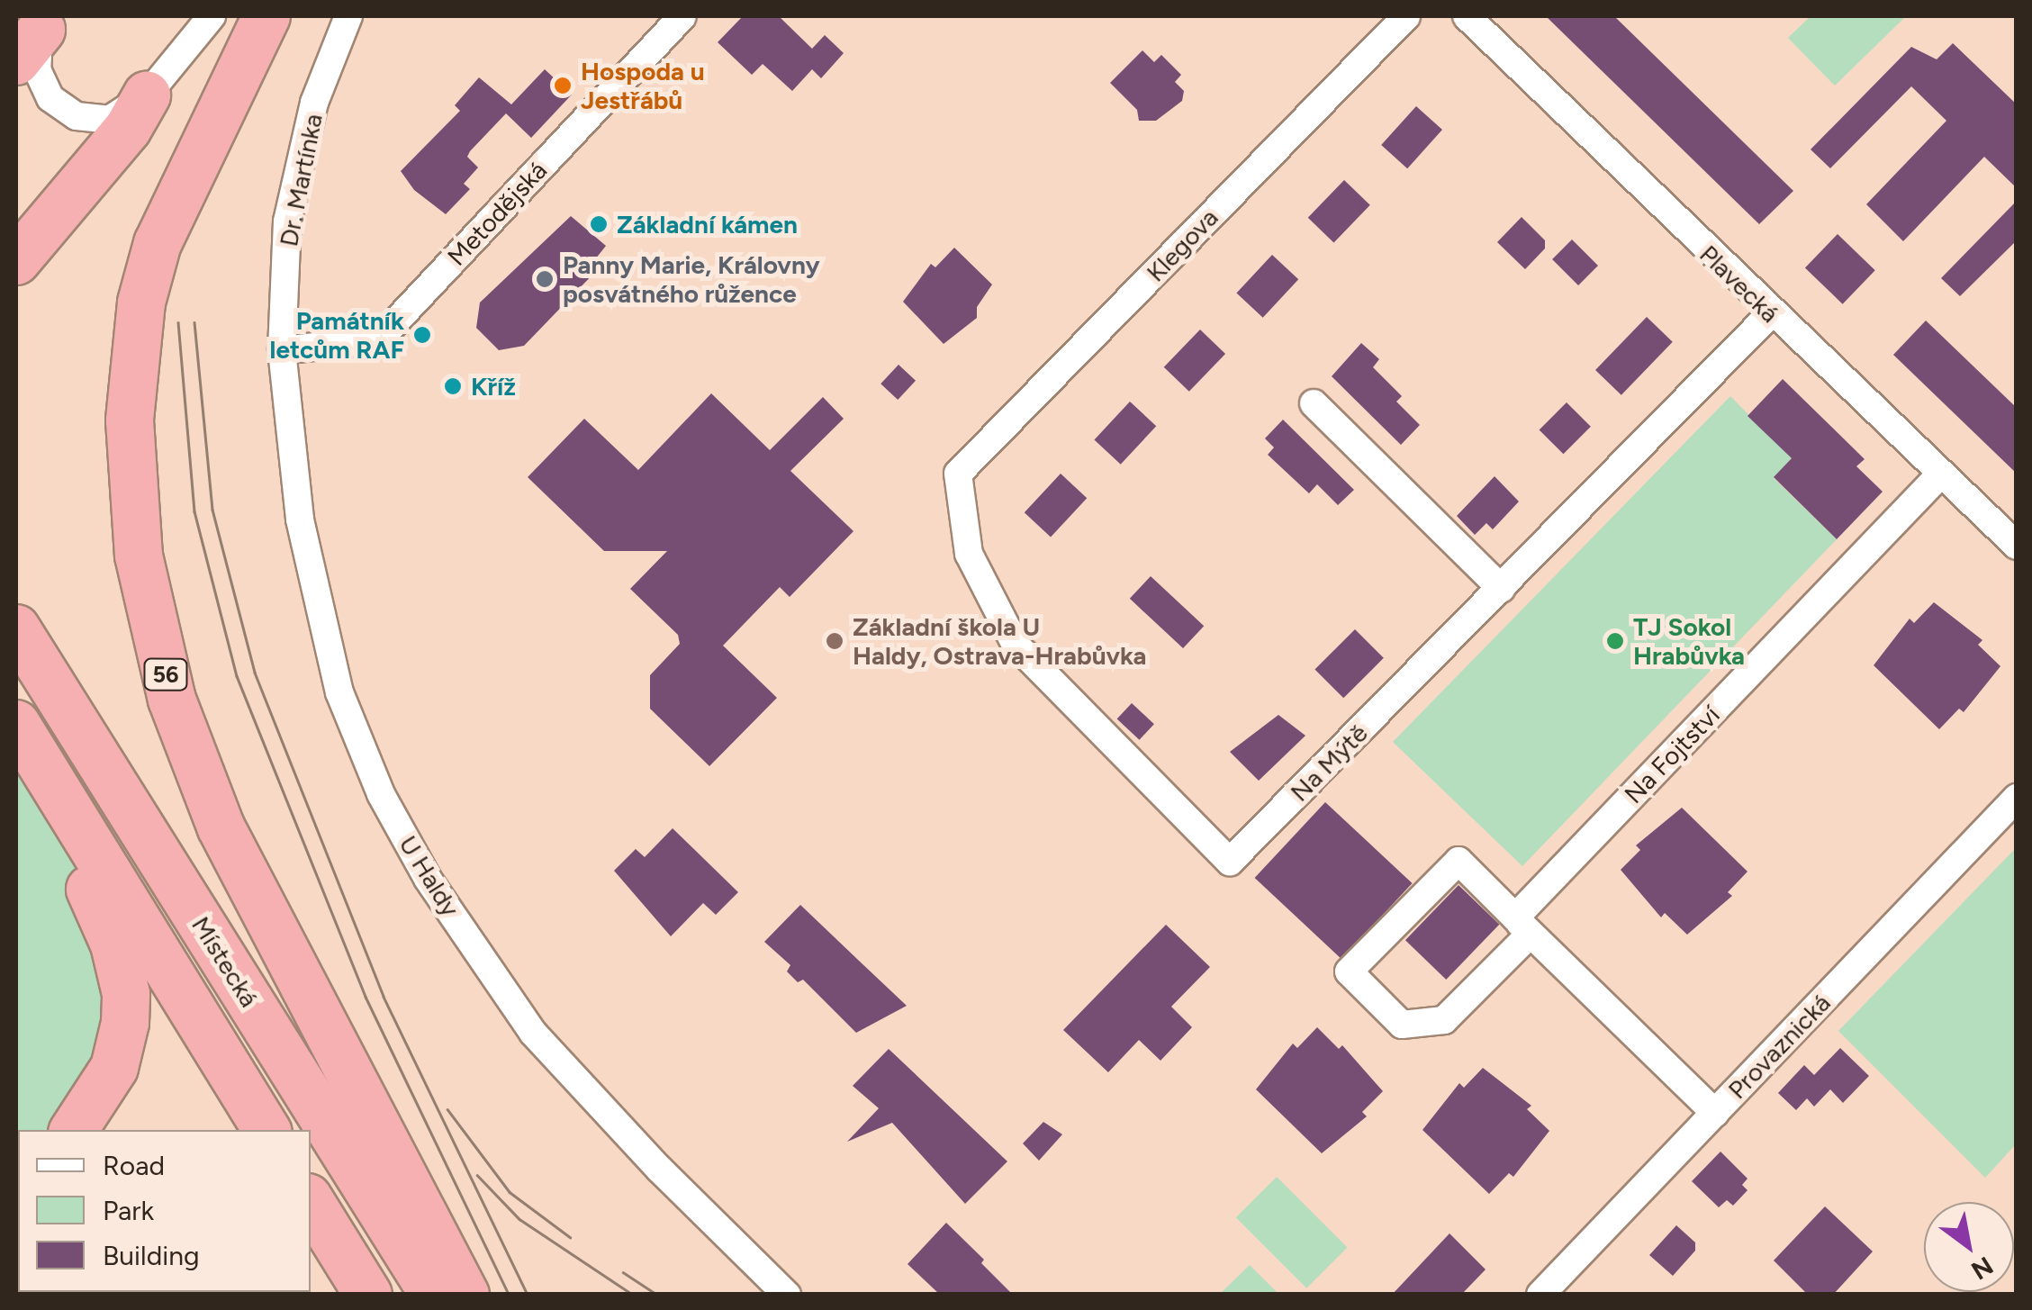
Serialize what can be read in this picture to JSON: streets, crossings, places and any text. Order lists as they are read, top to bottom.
{
  "streets": {
    "highway": ["56", "Místecká"],
    "street": [
      "Dr. Martínka",
      "Metodějská",
      "Klegova",
      "Plavecká",
      "Na Fojtství",
      "Na Mýtě",
      "U Haldy",
      "Provaznická"
    ]
  },
  "crossings": [
    ["Dr. Martínka", "Metodějská"],
    ["Dr. Martínka", "U Haldy"],
    ["Metodějská", "U Haldy"],
    ["Klegova", "Na Mýtě"],
    ["Plavecká", "Na Fojtství"],
    ["Plavecká", "Na Mýtě"]
  ],
  "places": [
    "Hospoda u Jestřábů",
    "Základní kámen",
    "Panny Marie, Královny posvátného růžence",
    "Památník letcům RAF",
    "Kříž",
    "Základní škola U Haldy, Ostrava-Hrabůvka",
    "TJ Sokol Hrabůvka"
  ],
  "legend": ["Road", "Park", "Building"],
  "north": "bottom right"
}
